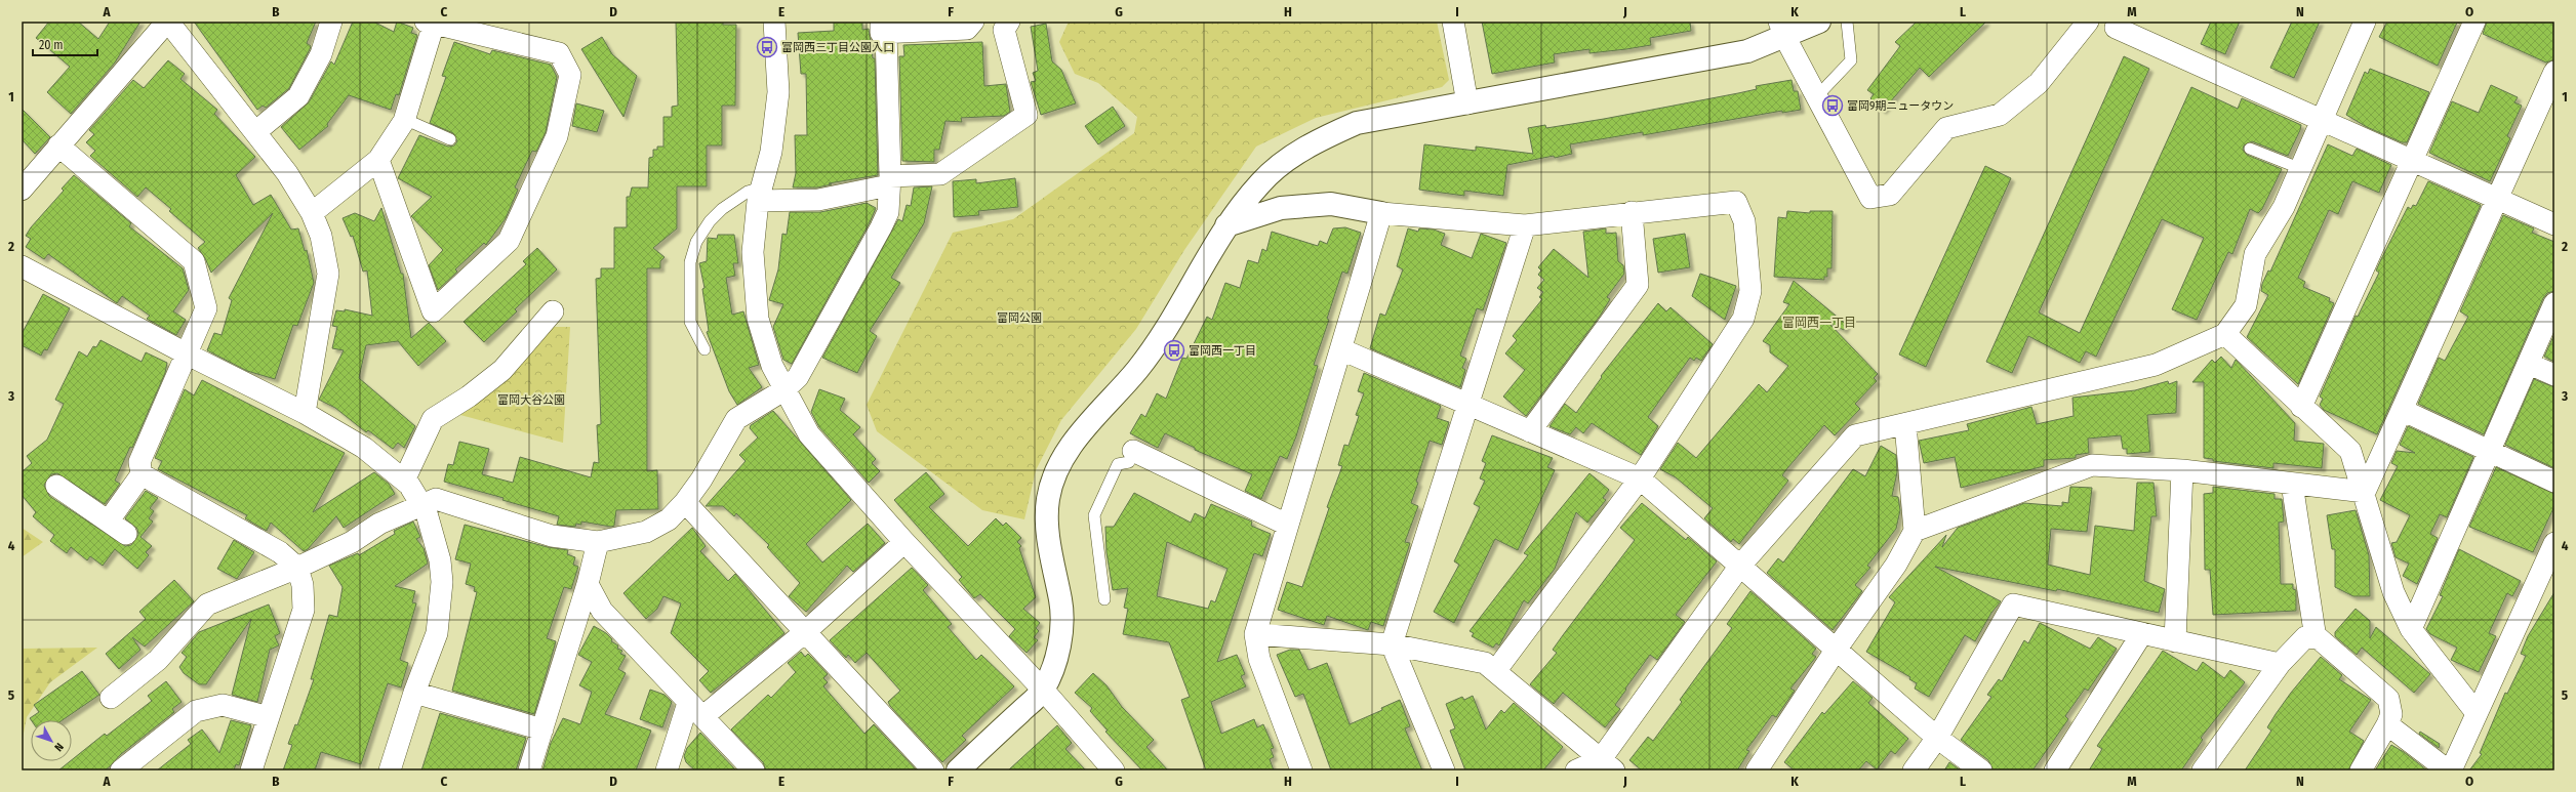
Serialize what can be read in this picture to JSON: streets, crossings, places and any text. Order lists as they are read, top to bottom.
{
  "districts": ["富岡西一丁目"],
  "parks": ["富岡公園", "富岡大谷公園"],
  "places": {
    "bus stop": ["富岡西三丁目公園入口", "富岡9期ニュータウン", "富岡西一丁目"]
  },
  "scale_bar": "20 m",
  "north": "bottom right",
  "grid": {
    "columns": [
      "A",
      "B",
      "C",
      "D",
      "E",
      "F",
      "G",
      "H",
      "I",
      "J",
      "K",
      "L",
      "M",
      "N",
      "O"
    ],
    "rows": [
      "1",
      "2",
      "3",
      "4",
      "5"
    ]
  }
}
